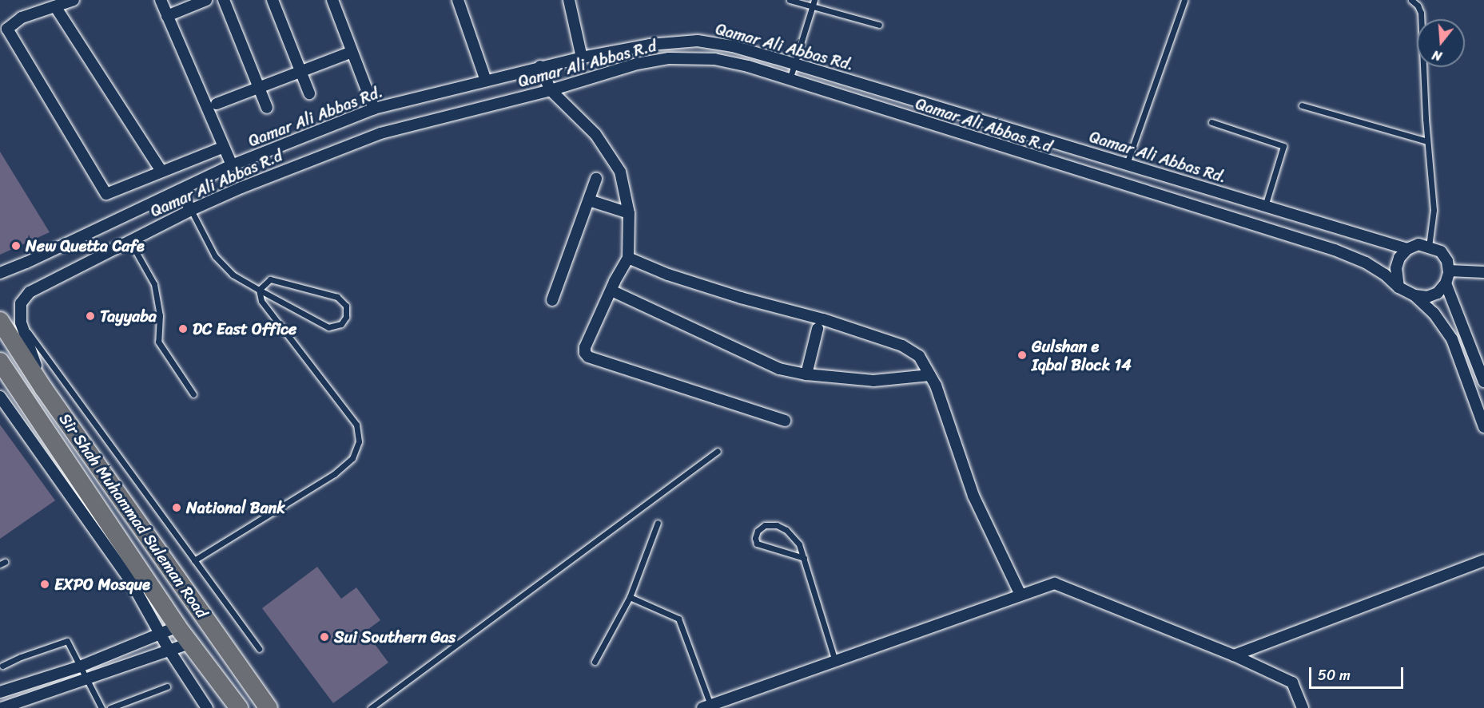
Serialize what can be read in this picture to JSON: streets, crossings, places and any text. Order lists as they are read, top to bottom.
{
  "streets": {
    "highway": ["Sir Shah Muhammad Suleman Road"],
    "street": ["Qamar Ali Abbas Rd.", "Qamar Ali Abbas R.d"]
  },
  "crossings": [
    ["Qamar Ali Abbas Rd.", "Qamar Ali Abbas R.d"],
    ["Qamar Ali Abbas R.d", "Sir Shah Muhammad Suleman Road"]
  ],
  "places": [
    "New Quetta Cafe",
    "Tayyaba",
    "DC East Office",
    "Gulshan e Iqbal Block 14",
    "National Bank",
    "EXPO Mosque",
    "Sui Southern Gas"
  ],
  "scale_bar": "50 m",
  "north": "bottom"
}
